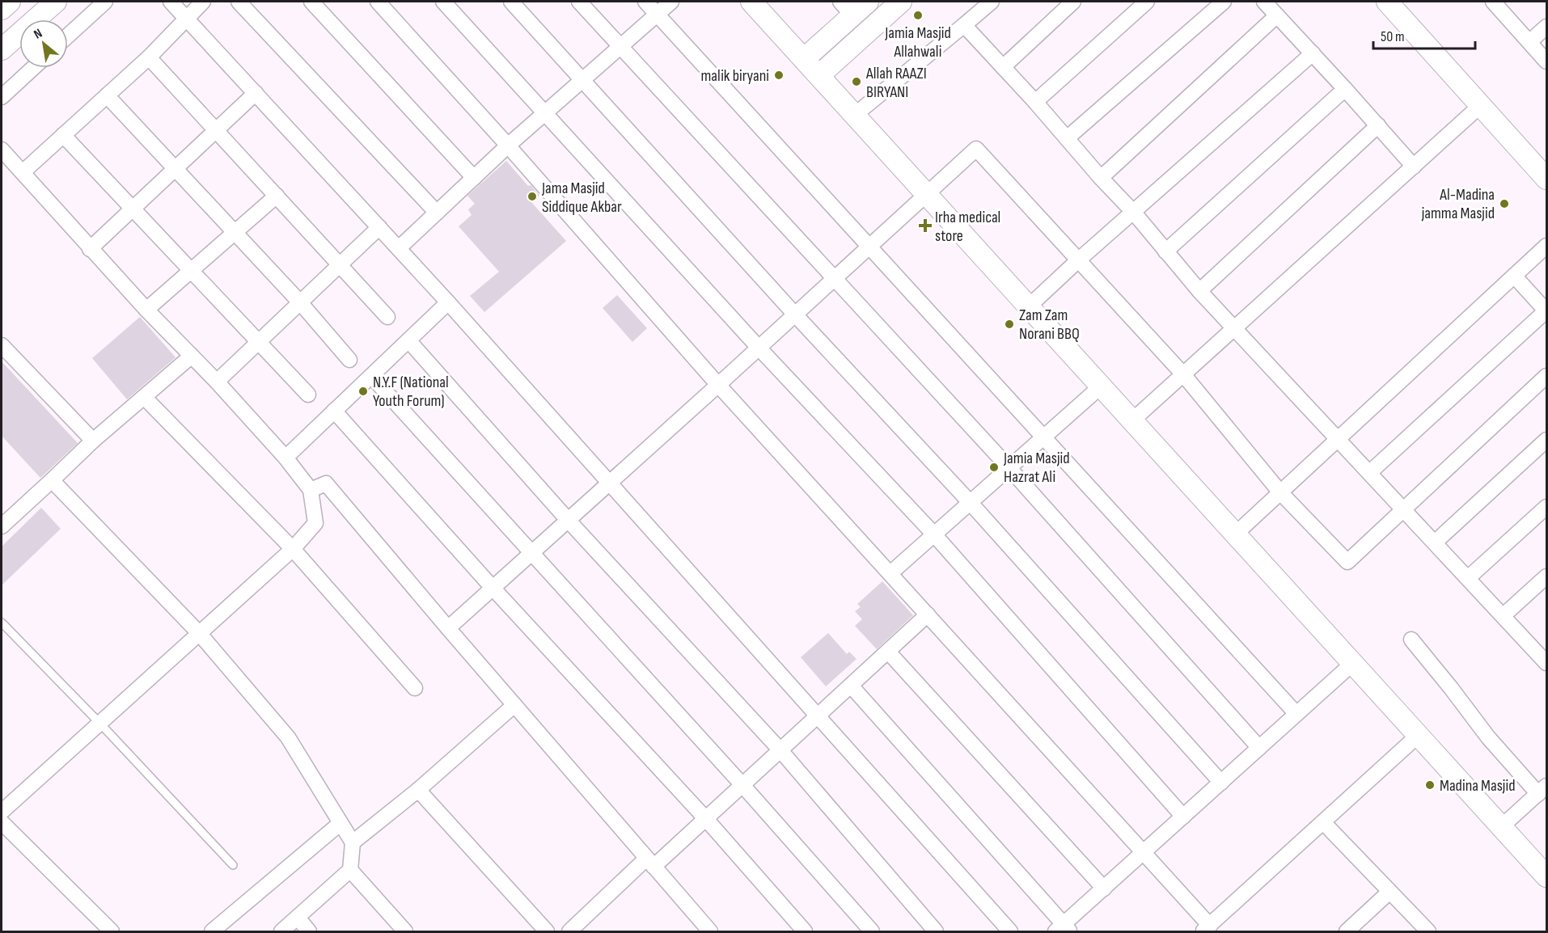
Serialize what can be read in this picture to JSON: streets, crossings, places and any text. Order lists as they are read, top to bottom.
{
  "places": {
    "other": [
      "Jamia Masjid Allahwali",
      "malik biryani",
      "Allah RAAZI BIRYANI",
      "Jama Masjid Siddique Akbar",
      "Al-Madina jamma Masjid",
      "Zam Zam Norani BBQ",
      "N.Y.F (National Youth Forum)",
      "Jamia Masjid Hazrat Ali",
      "Madina Masjid"
    ],
    "health": ["Irha medical store"]
  },
  "scale_bar": "50 m",
  "north": "top left"
}
